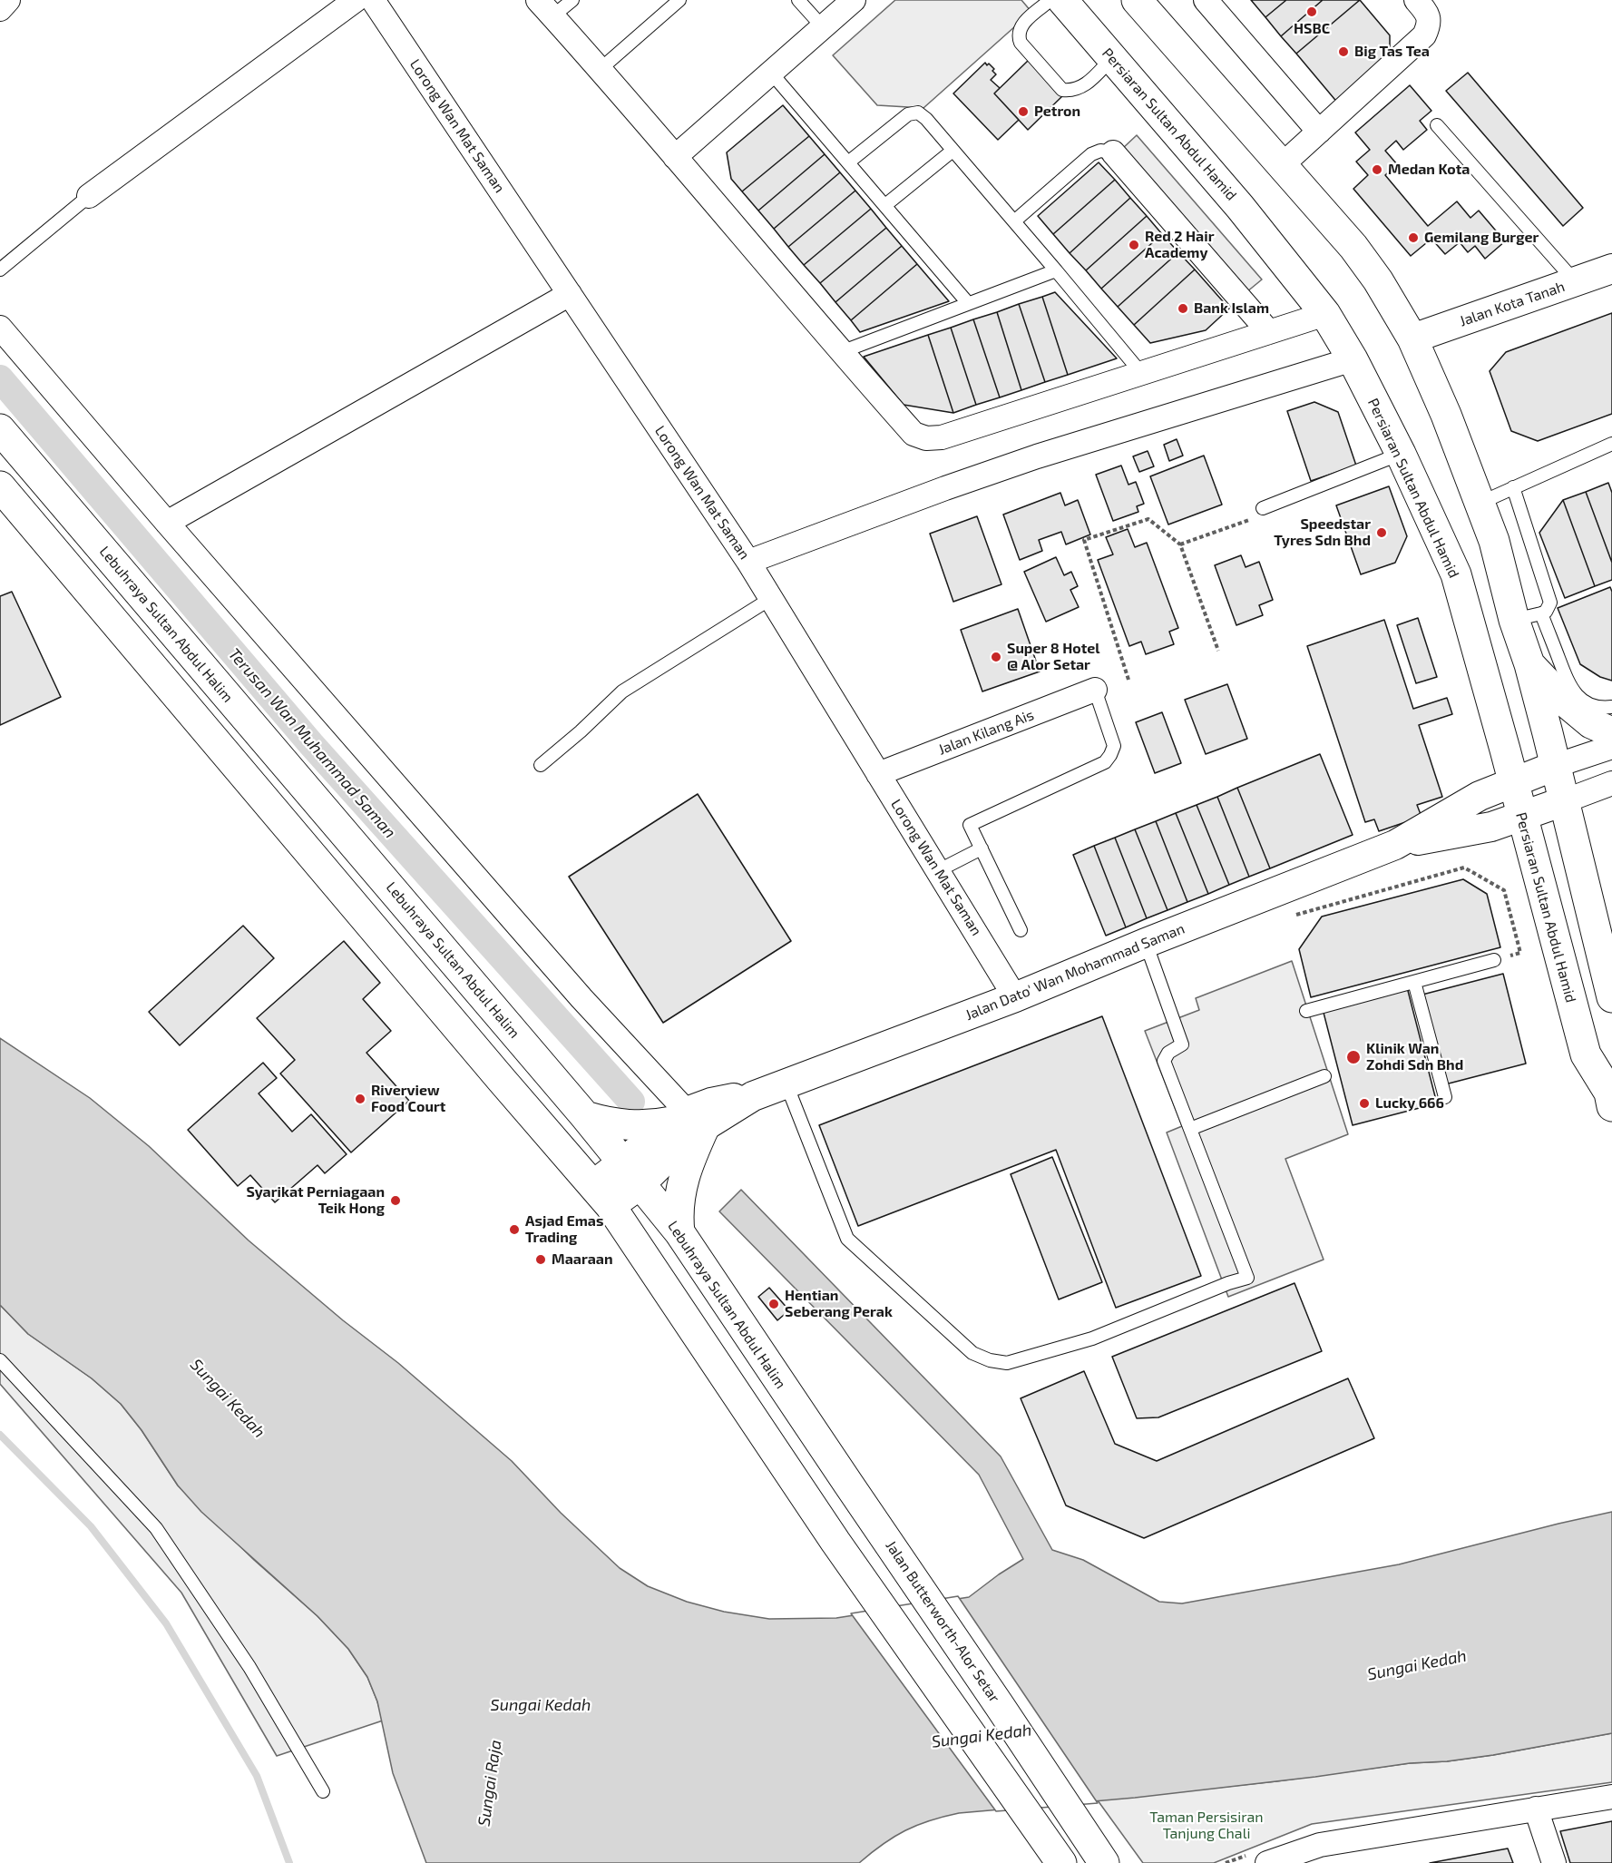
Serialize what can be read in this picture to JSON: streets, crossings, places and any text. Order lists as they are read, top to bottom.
{
  "streets": {
    "main road": ["Persiaran Sultan Abdul Hamid", "Lebuhraya Sultan Abdul Halim", "Jalan Butterworth-Alor Setar"],
    "street": [
      "Lorong Wan Mat Saman",
      "Jalan Kota Tanah",
      "Jalan Kilang Ais",
      "Jalan Dato' Wan Mohammad Saman"
    ]
  },
  "crossings": [
    ["Persiaran Sultan Abdul Hamid", "Jalan Dato' Wan Mohammad Saman"],
    ["Lorong Wan Mat Saman", "Jalan Kilang Ais"],
    ["Lorong Wan Mat Saman", "Jalan Dato' Wan Mohammad Saman"],
    ["Lebuhraya Sultan Abdul Halim", "Jalan Dato' Wan Mohammad Saman"],
    ["Lebuhraya Sultan Abdul Halim", "Jalan Butterworth-Alor Setar"]
  ],
  "water": ["Terusan Wan Muhammad Saman", "Sungai Kedah", "Sungai Raja"],
  "parks": ["Taman Persisiran Tanjung Chali"],
  "places": [
    "HSBC",
    "Big Tas Tea",
    "Petron",
    "Medan Kota",
    "Gemilang Burger",
    "Red 2 Hair Academy",
    "Bank Islam",
    "Speedstar Tyres Sdn Bhd",
    "Super 8 Hotel @ Alor Setar",
    "Klinik Wan Zohdi Sdn Bhd",
    "Riverview Food Court",
    "Lucky 666",
    "Syarikat Perniagaan Teik Hong",
    "Asjad Emas Trading",
    "Maaraan",
    "Hentian Seberang Perak"
  ]
}
